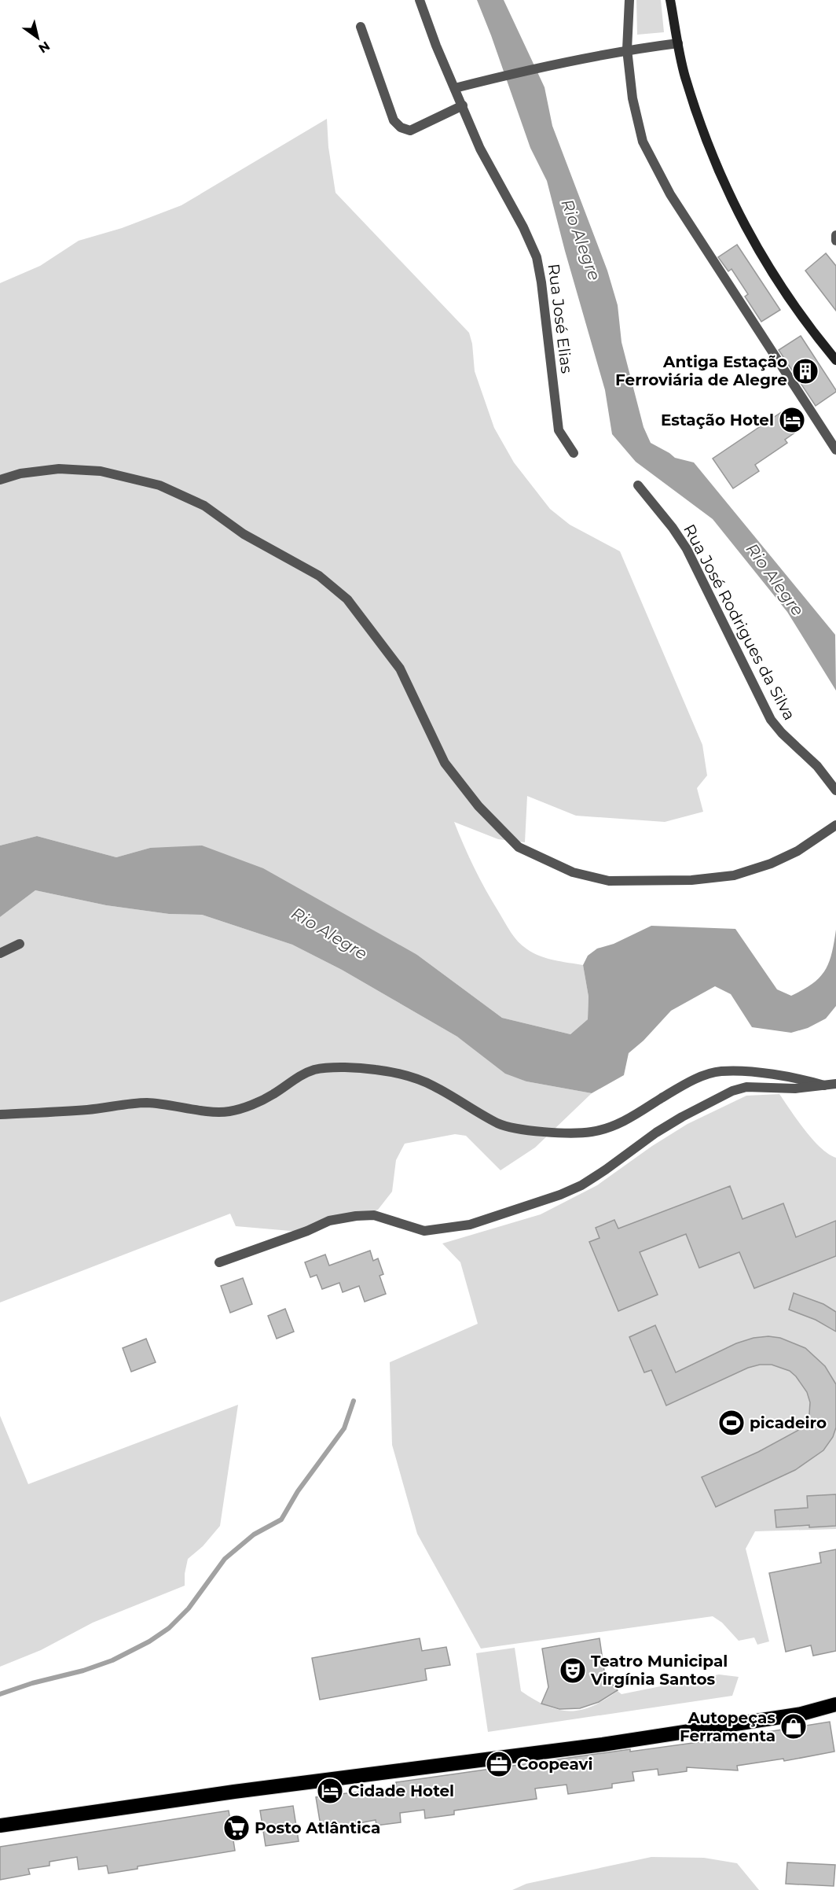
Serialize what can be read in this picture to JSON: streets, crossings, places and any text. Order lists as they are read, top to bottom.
{
  "streets": {
    "street": ["Rua José Elias", "Rua José Rodrigues da Silva"]
  },
  "water": ["Rio Alegre"],
  "places": {
    "building": ["Antiga Estação Ferroviária de Alegre"],
    "hotel": ["Estação Hotel", "Cidade Hotel"],
    "sports": ["picadeiro"],
    "theatre": ["Teatro Municipal Virgínia Santos"],
    "shop": ["Autopeças Ferramenta"],
    "office": ["Coopeavi"],
    "supermarket": ["Posto Atlântica"]
  },
  "north": "bottom right"
}
